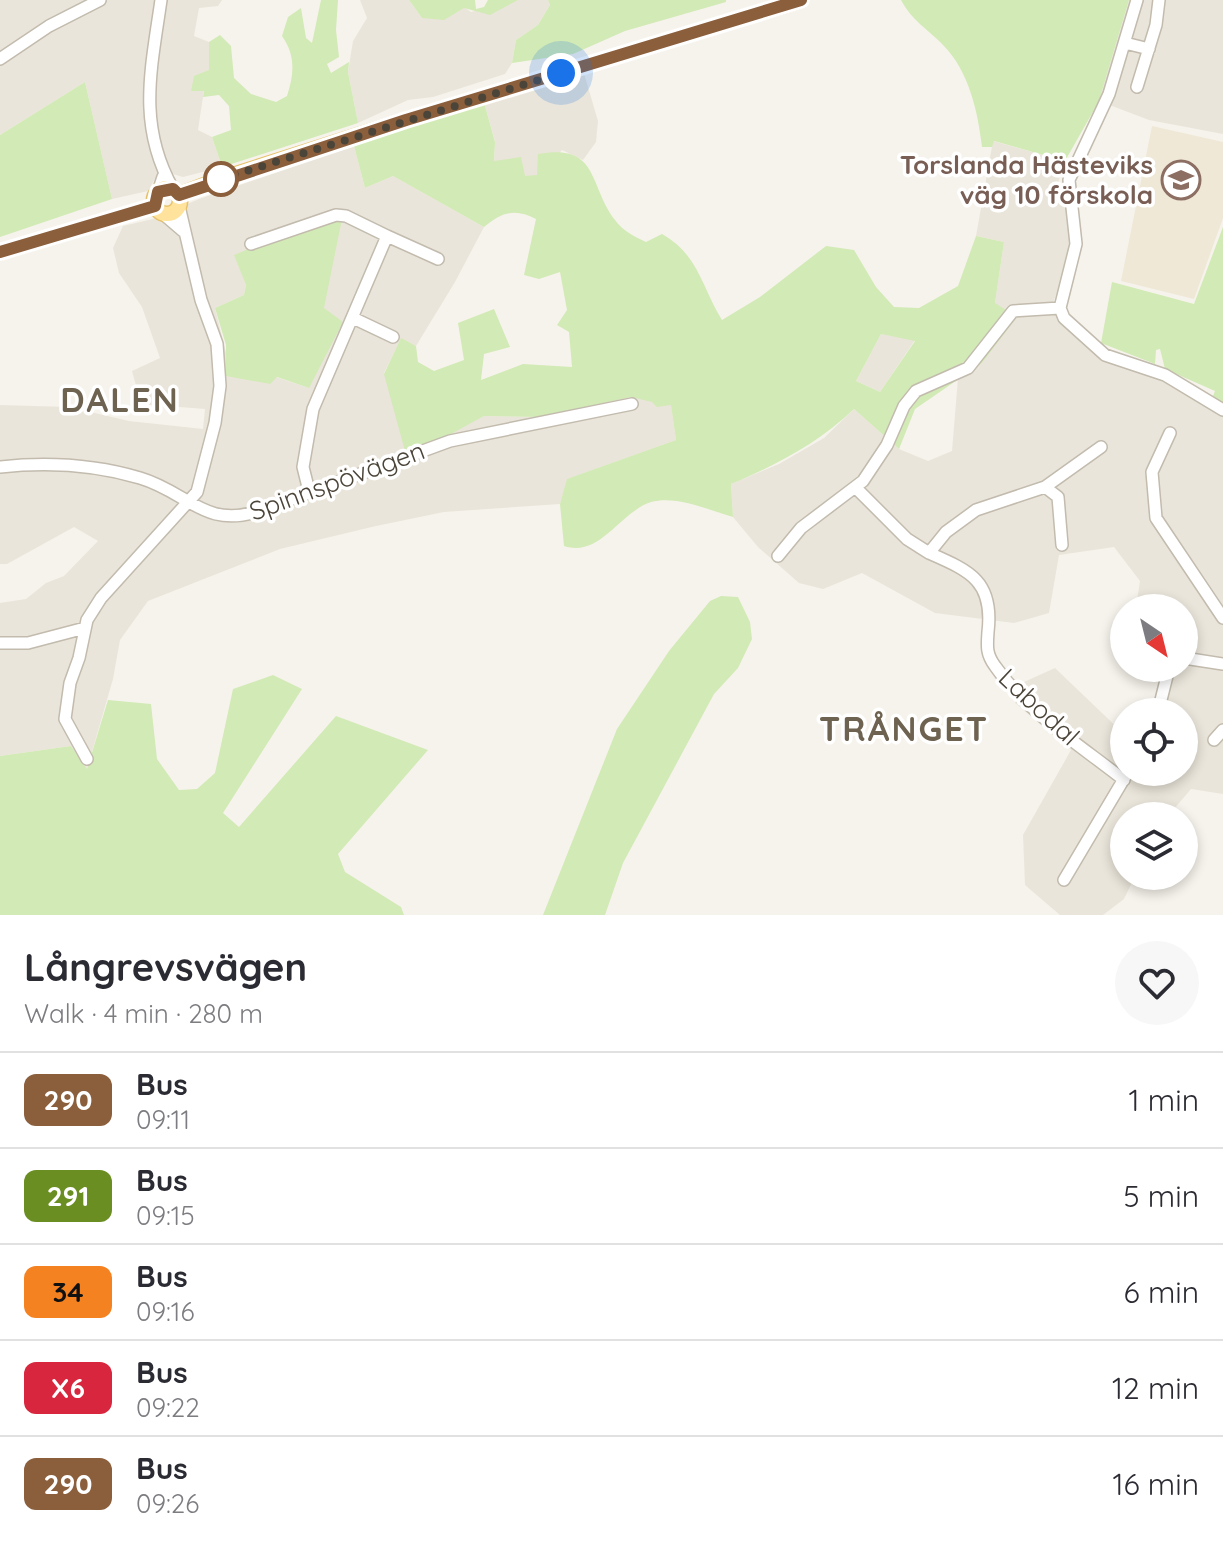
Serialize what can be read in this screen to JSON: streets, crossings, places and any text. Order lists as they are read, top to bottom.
{
  "streets": {
    "street": ["Spinnspövägen", "Labodal"]
  },
  "districts": ["DALEN", "TRÅNGET"],
  "places": {
    "school or university": ["Torslanda Hästeviks väg 10 förskola"]
  },
  "lines": ["bus line 290"],
  "north": "bottom right",
  "page": {
    "heading": ["Långrevsvägen", "Walk · 4 min · 280 m"],
    "list": [
      {
        "mark": "290",
        "name": "Bus",
        "note": "09:11",
        "value": "1 min"
      },
      {
        "mark": "291",
        "name": "Bus",
        "note": "09:15",
        "value": "5 min"
      },
      {
        "mark": "34",
        "name": "Bus",
        "note": "09:16",
        "value": "6 min"
      },
      {
        "mark": "X6",
        "name": "Bus",
        "note": "09:22",
        "value": "12 min"
      },
      {
        "mark": "290",
        "name": "Bus",
        "note": "09:26",
        "value": "16 min"
      }
    ]
  }
}
